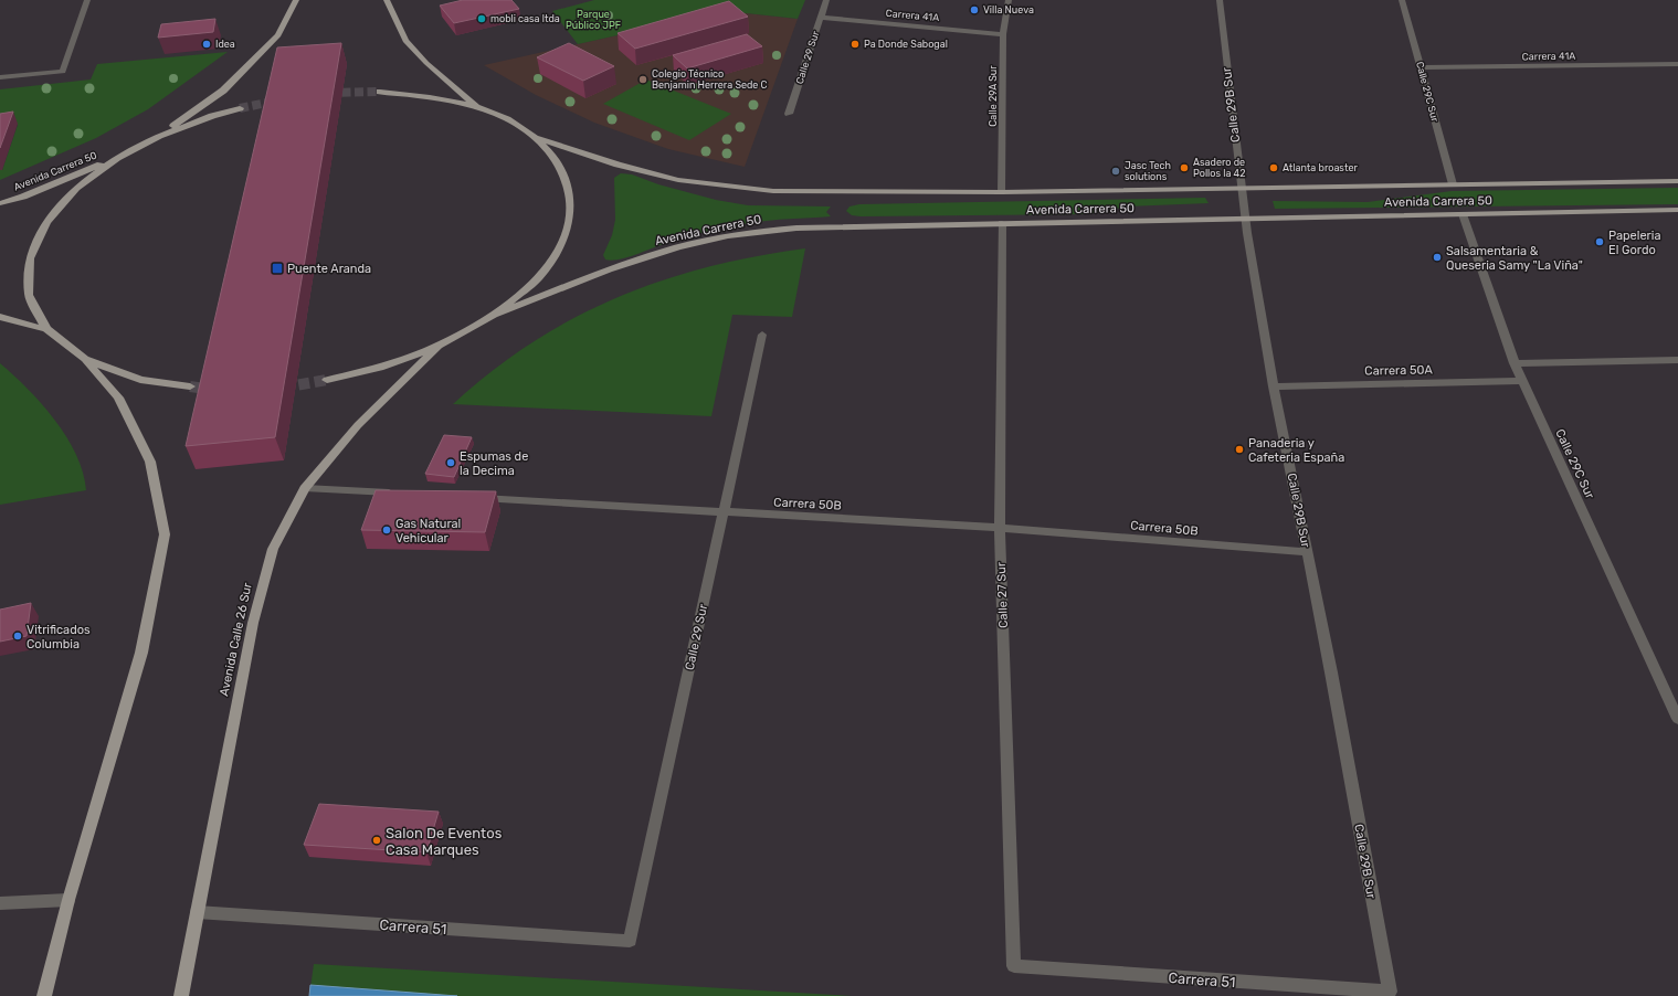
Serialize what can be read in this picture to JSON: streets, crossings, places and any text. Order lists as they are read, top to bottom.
{
  "streets": {
    "main road": ["Avenida Carrera 50", "Avenida Calle 26 Sur"],
    "street": [
      "Carrera 41A",
      "Calle 29 Sur",
      "Calle 29C Sur",
      "Calle 29A Sur",
      "Calle 29B Sur",
      "Carrera 50A",
      "Carrera 50B",
      "Calle 27 Sur",
      "Carrera 51"
    ]
  },
  "crossings": [
    ["Carrera 41A", "Calle 29 Sur"],
    ["Carrera 41A", "Calle 29C Sur"],
    ["Carrera 41A", "Calle 29A Sur"],
    ["Calle 29 Sur", "Carrera 50B"],
    ["Calle 29 Sur", "Carrera 51"],
    ["Calle 29C Sur", "Avenida Carrera 50"],
    ["Calle 29C Sur", "Carrera 50A"],
    ["Calle 29A Sur", "Avenida Carrera 50"],
    ["Calle 29B Sur", "Avenida Carrera 50"],
    ["Calle 29B Sur", "Carrera 50A"],
    ["Calle 29B Sur", "Carrera 50B"],
    ["Calle 29B Sur", "Carrera 51"],
    ["Avenida Carrera 50", "Calle 27 Sur"],
    ["Carrera 50B", "Calle 27 Sur"],
    ["Calle 27 Sur", "Carrera 51"],
    ["Avenida Calle 26 Sur", "Carrera 51"]
  ],
  "parks": ["Parque Público JPF"],
  "places": {
    "other": [
      "Villa Nueva",
      "mobli casa ltda",
      "Idea",
      "Pa Donde Sabogal",
      "Colegio Técnico Benjamin Herrera Sede C",
      "Asadero de Pollos la 42",
      "Atlanta broaster",
      "Jasc Tech solutions",
      "Papeleria El Gordo",
      "Salsamentaria & Queseria Samy \"La Viña\"",
      "Panaderia y Cafeteria España",
      "Espumas de la Decima",
      "Gas Natural Vehicular",
      "Vitrificados Columbia",
      "Salon De Eventos Casa Marques"
    ],
    "transit": ["Puente Aranda"]
  }
}
